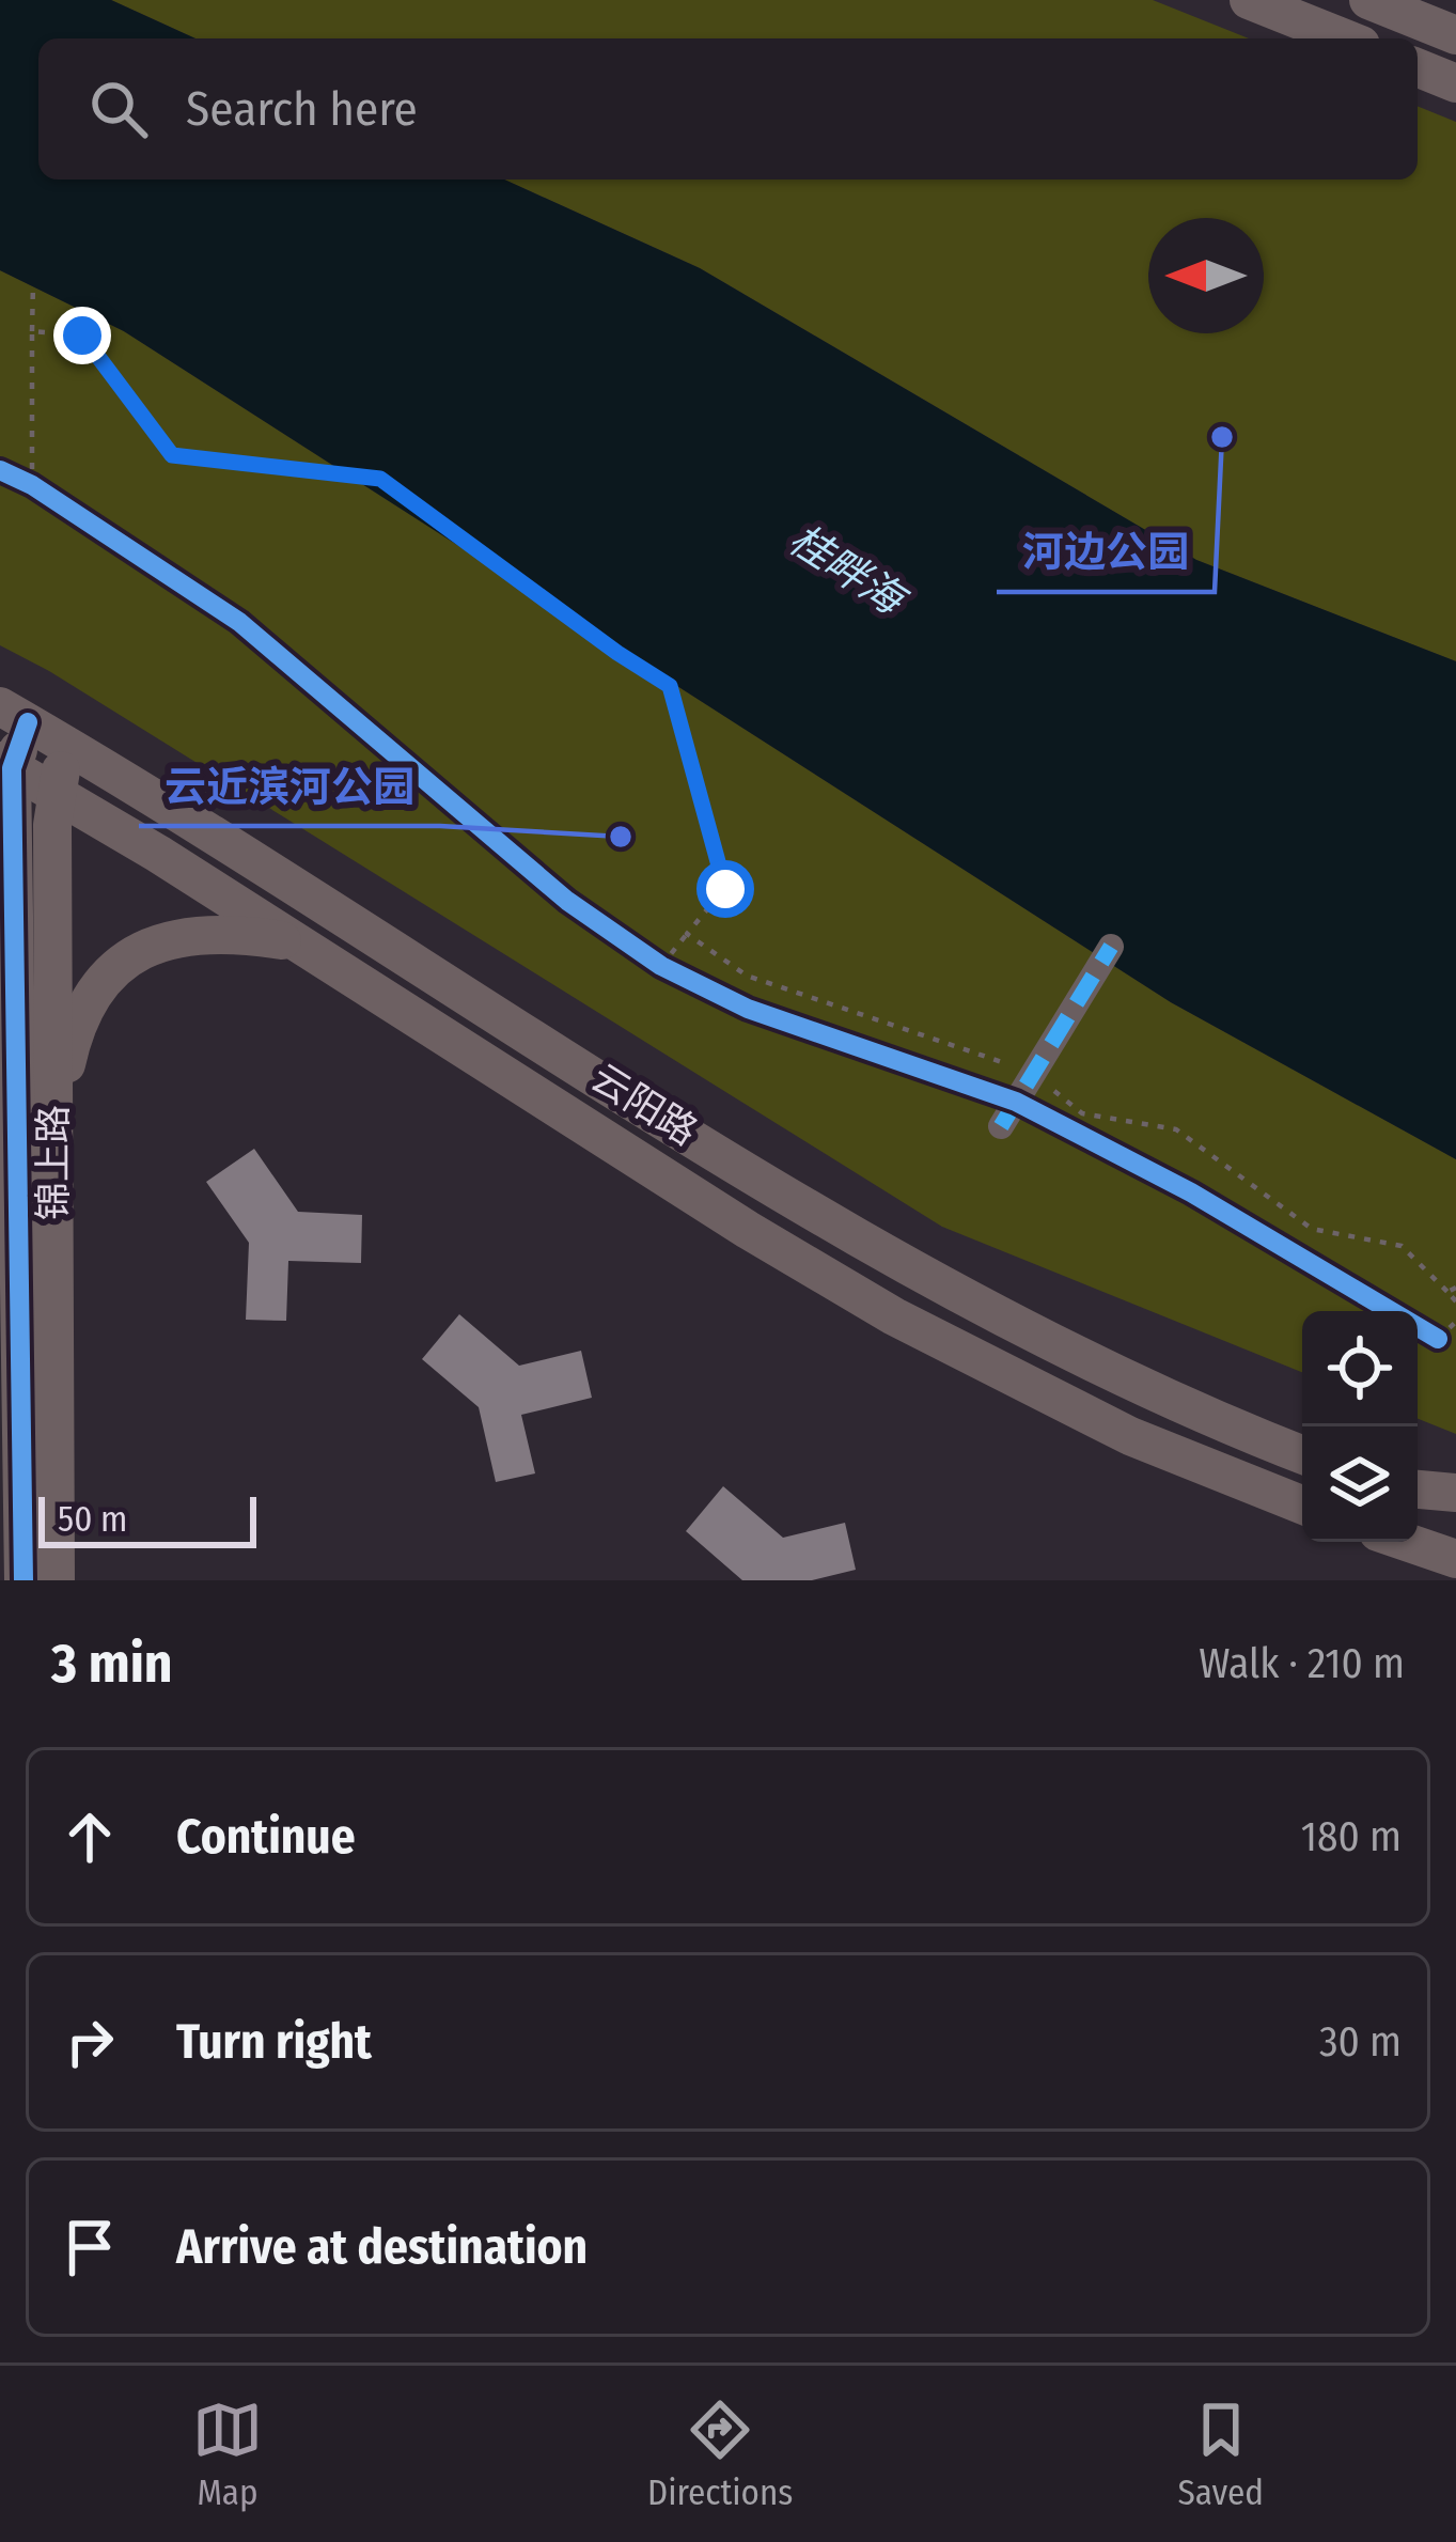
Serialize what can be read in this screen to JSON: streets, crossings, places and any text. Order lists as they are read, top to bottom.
{
  "streets": {
    "main road": ["云阳路", "锦上路"]
  },
  "crossings": [
    ["云阳路", "锦上路"]
  ],
  "water": ["桂畔海"],
  "places": ["河边公园", "云近滨河公园"],
  "scale_bar": "50 m",
  "north": "left",
  "page": {
    "search": "Search here",
    "scale": "50 m",
    "heading": ["3 min", "Walk · 210 m"],
    "list": [
      ["Continue", "180 m"],
      ["Turn right", "30 m"],
      "Arrive at destination"
    ],
    "nav": ["Map", "Directions", "Saved"]
  }
}
